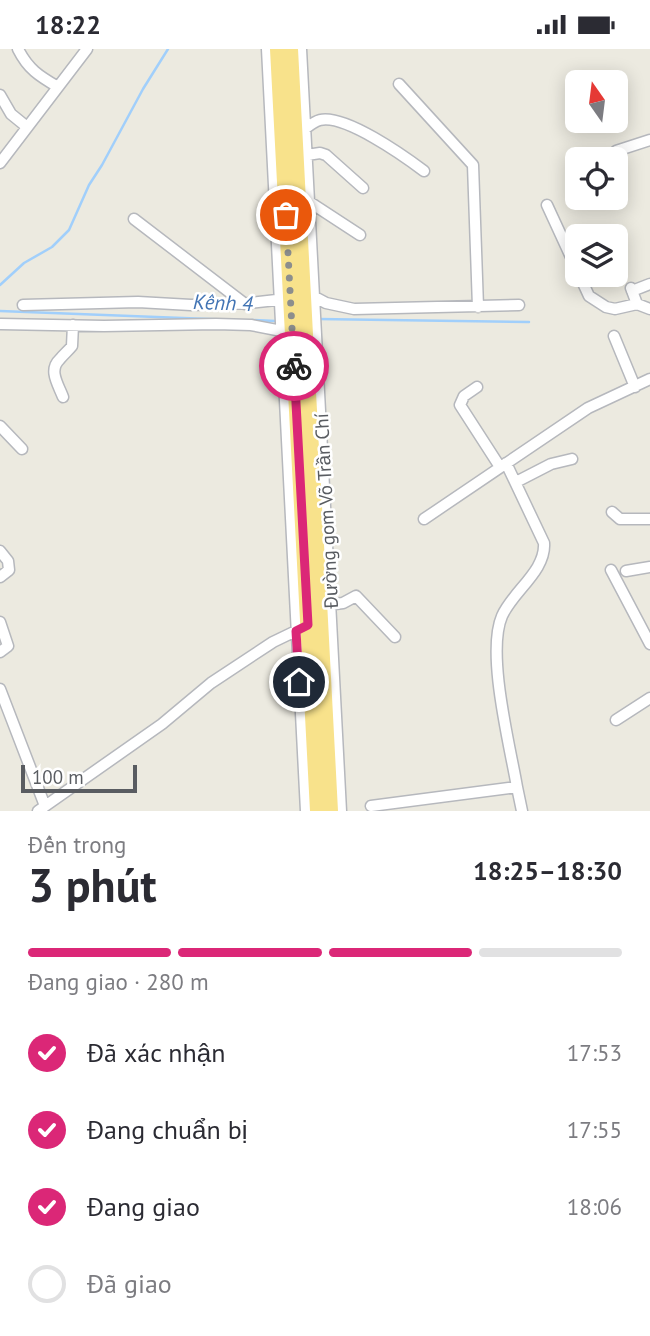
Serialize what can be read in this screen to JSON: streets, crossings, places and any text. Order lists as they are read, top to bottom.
{
  "streets": {
    "street": ["Đường gom Võ Trần Chí"]
  },
  "water": ["Kênh 4"],
  "scale_bar": "100 m",
  "north": "top",
  "page": {
    "status": "18:22",
    "scale": "100 m",
    "heading": ["3 phút", "Đến trong", "18:25–18:30"],
    "bar": "Đang giao · 280 m",
    "list": [
      ["Đã xác nhận", "17:53"],
      ["Đang chuẩn bị", "17:55"],
      ["Đang giao", "18:06"],
      "Đã giao"
    ]
  }
}
